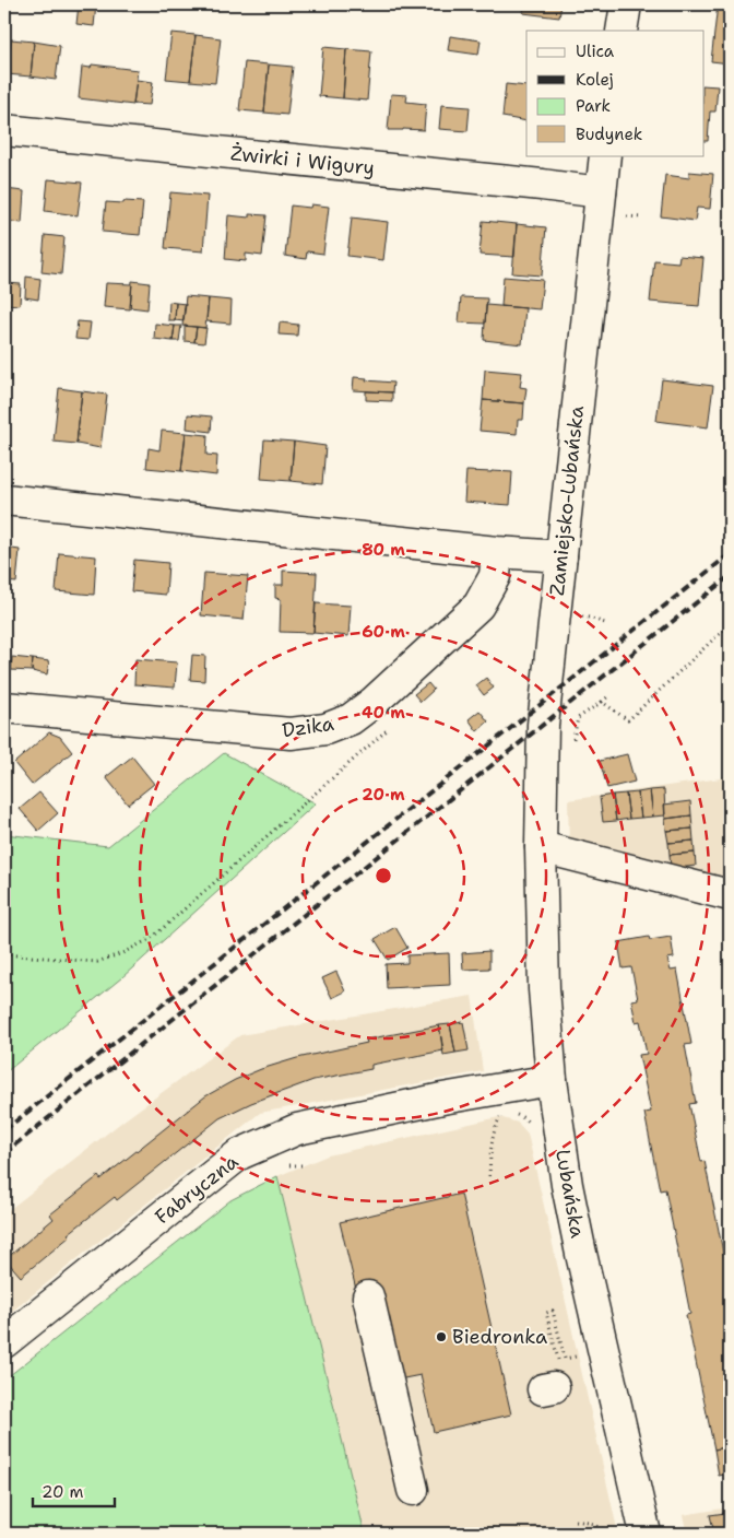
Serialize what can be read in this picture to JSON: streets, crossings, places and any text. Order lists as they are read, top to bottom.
{
  "streets": {
    "street": [
      "Żwirki i Wigury",
      "Zamiejsko-Lubańska",
      "Dzika",
      "Fabryczna",
      "Lubańska"
    ]
  },
  "crossings": [
    ["Żwirki i Wigury", "Zamiejsko-Lubańska"],
    ["Zamiejsko-Lubańska", "Lubańska"],
    ["Fabryczna", "Lubańska"]
  ],
  "places": ["Biedronka"],
  "legend": [
    "Ulica",
    "Kolej",
    "Park",
    "Budynek"
  ],
  "scale_bar": "20 m",
  "rings": [
    "80 m",
    "60 m",
    "40 m",
    "20 m"
  ]
}
